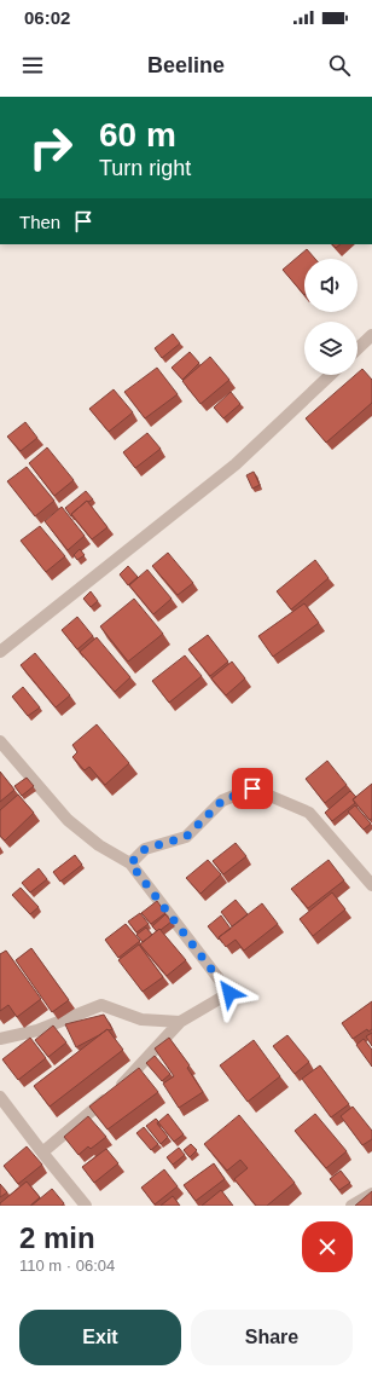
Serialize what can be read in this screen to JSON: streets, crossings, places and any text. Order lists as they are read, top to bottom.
{
  "page": {
    "status": "06:02",
    "header": "Beeline",
    "turn": ["60 m", "Turn right"],
    "then": "Then",
    "heading": ["2 min", "110 m · 06:04"],
    "buttons": ["Exit", "Share"]
  }
}
